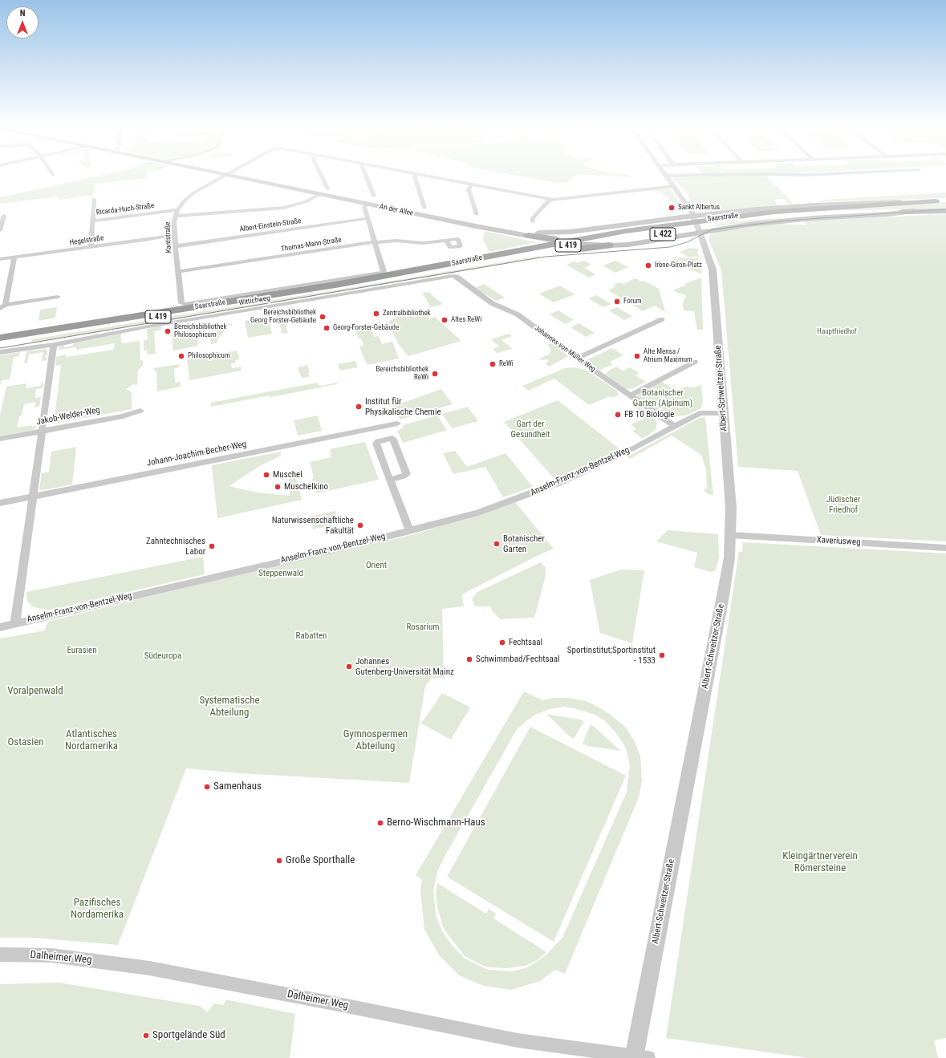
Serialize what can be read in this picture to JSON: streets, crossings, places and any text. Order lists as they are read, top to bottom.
{
  "streets": {
    "highway": ["Saarstraße", "L 422", "L 419"],
    "main road": ["An der Allee"],
    "street": [
      "Ricarda-Huch-Straße",
      "Albert-Einstein-Straße",
      "Kantstraße",
      "Hegelstraße",
      "Thomas-Mann-Straße",
      "Wittichweg",
      "Johannes-von-Müller-Weg",
      "Albert-Schweitzer-Straße",
      "Jakob-Welder-Weg",
      "Johann-Joachim-Becher-Weg",
      "Anselm-Franz-von-Bentzel-Weg",
      "Xaveriusweg",
      "Dalheimer Weg"
    ]
  },
  "crossings": [
    ["Ricarda-Huch-Straße", "Kantstraße"],
    ["Ricarda-Huch-Straße", "Hegelstraße"],
    ["An der Allee", "L 422"],
    ["Saarstraße", "L 422"],
    ["Saarstraße", "Kantstraße"],
    ["Saarstraße", "Thomas-Mann-Straße"],
    ["Saarstraße", "L 419"],
    ["Saarstraße", "Albert-Schweitzer-Straße"],
    ["Albert-Einstein-Straße", "Kantstraße"],
    ["L 422", "L 419"],
    ["L 422", "Albert-Schweitzer-Straße"],
    ["Kantstraße", "Hegelstraße"],
    ["Kantstraße", "Thomas-Mann-Straße"],
    ["Kantstraße", "Albert-Schweitzer-Straße"],
    ["Wittichweg", "Johannes-von-Müller-Weg"],
    ["Wittichweg", "Anselm-Franz-von-Bentzel-Weg"],
    ["Johannes-von-Müller-Weg", "Anselm-Franz-von-Bentzel-Weg"],
    ["Albert-Schweitzer-Straße", "Anselm-Franz-von-Bentzel-Weg"],
    ["Albert-Schweitzer-Straße", "Xaveriusweg"],
    ["Albert-Schweitzer-Straße", "Dalheimer Weg"],
    ["Jakob-Welder-Weg", "Anselm-Franz-von-Bentzel-Weg"],
    ["Johann-Joachim-Becher-Weg", "Anselm-Franz-von-Bentzel-Weg"]
  ],
  "parks": [
    "Hauptfriedhof",
    "Botanischer Garten (Alpinum)",
    "Gart der Gesundheit",
    "Jüdischer Friedhof",
    "Orient",
    "Steppenwald",
    "Rosarium",
    "Rabatten",
    "Eurasien",
    "Südeuropa",
    "Voralpenwald",
    "Systematische Abteilung",
    "Atlantisches Nordamerika",
    "Gymnospermen Abteilung",
    "Ostasien",
    "Kleingärtnerverein Römersteine",
    "Pazifisches Nordamerika"
  ],
  "places": [
    "Sankt Albertus",
    "Irène-Giron-Platz",
    "Forum",
    "Zentralbibliothek",
    "Bereichsbibliothek Georg Forster-Gebäude",
    "Altes ReWi",
    "Georg-Forster-Gebäude",
    "Bereichsbibliothek Philosophicum",
    "Philosophicum",
    "Alte Mensa / Atrium Maximum",
    "ReWi",
    "Bereichsbibliothek ReWi",
    "Institut für Physikalische Chemie",
    "FB 10 Biologie",
    "Muschel",
    "Muschelkino",
    "Naturwissenschaftliche Fakultät",
    "Botanischer Garten",
    "Zahntechnisches Labor",
    "Fechtsaal",
    "Sportinstitut;Sportinstitut - 1533",
    "Schwimmbad/Fechtsaal",
    "Johannes Gutenberg-Universität Mainz",
    "Samenhaus",
    "Berno-Wischmann-Haus",
    "Große Sporthalle",
    "Sportgelände Süd"
  ],
  "north": "top"
}
